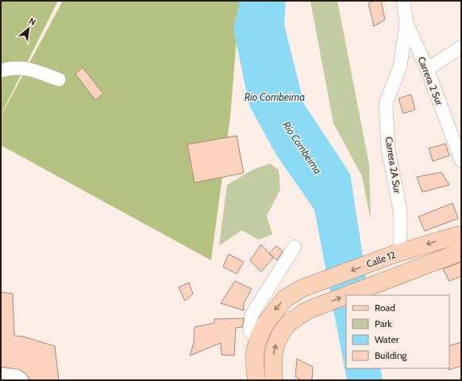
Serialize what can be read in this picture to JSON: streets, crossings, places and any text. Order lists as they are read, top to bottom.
{
  "streets": {
    "main road": ["Calle 12"],
    "street": ["Carrera 2 Sur", "Carrera 2A Sur"]
  },
  "crossings": [
    ["Carrera 2 Sur", "Carrera 2A Sur"],
    ["Carrera 2A Sur", "Calle 12"]
  ],
  "water": ["Rio Combeima", "Río Combeima"],
  "legend": [
    "Road",
    "Park",
    "Water",
    "Building"
  ],
  "north": "top right"
}
